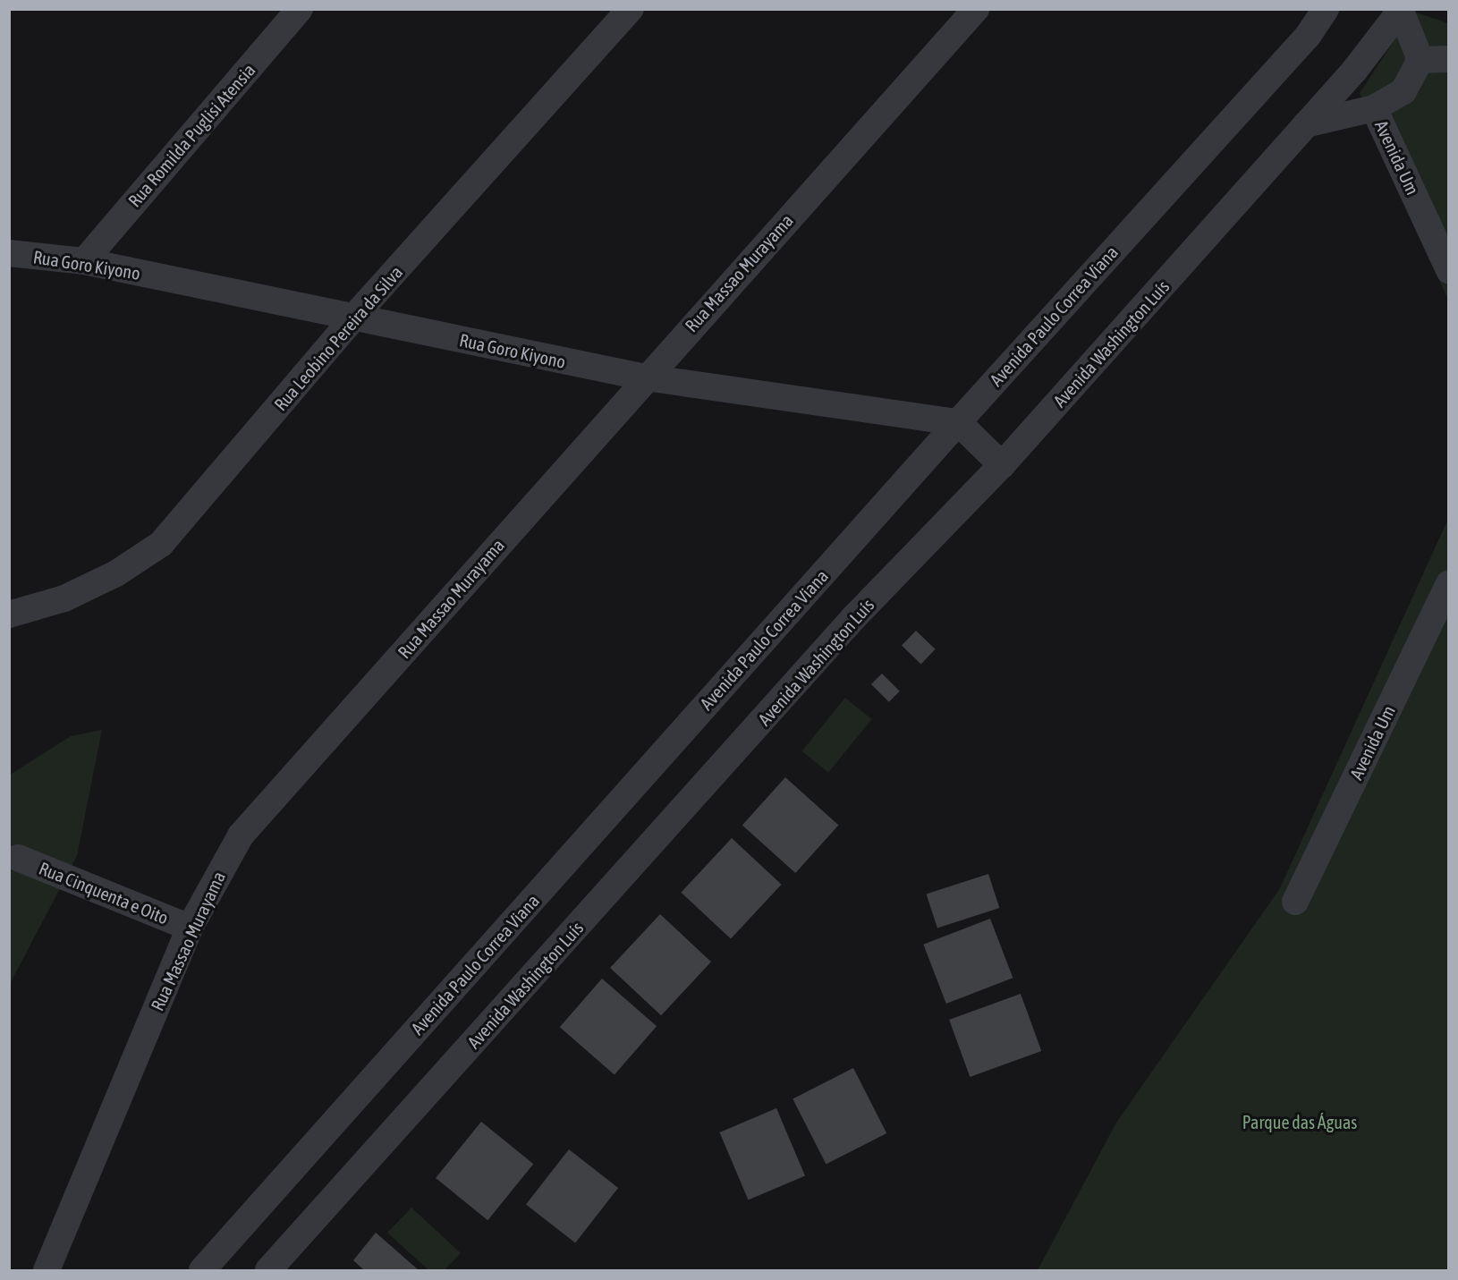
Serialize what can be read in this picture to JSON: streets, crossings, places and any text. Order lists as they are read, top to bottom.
{
  "streets": {
    "street": [
      "Rua Romilda Puglisi Atensia",
      "Avenida Um",
      "Rua Goro Kiyono",
      "Rua Massao Murayama",
      "Avenida Paulo Correa Viana",
      "Rua Leobino Pereira da Silva",
      "Avenida Washington Luís",
      "Rua Cinquenta e Oito"
    ]
  },
  "crossings": [
    ["Rua Romilda Puglisi Atensia", "Rua Goro Kiyono"],
    ["Avenida Um", "Avenida Washington Luís"],
    ["Rua Goro Kiyono", "Rua Massao Murayama"],
    ["Rua Goro Kiyono", "Avenida Paulo Correa Viana"],
    ["Rua Goro Kiyono", "Rua Leobino Pereira da Silva"],
    ["Rua Massao Murayama", "Rua Cinquenta e Oito"]
  ],
  "parks": ["Parque das Águas"]
}
